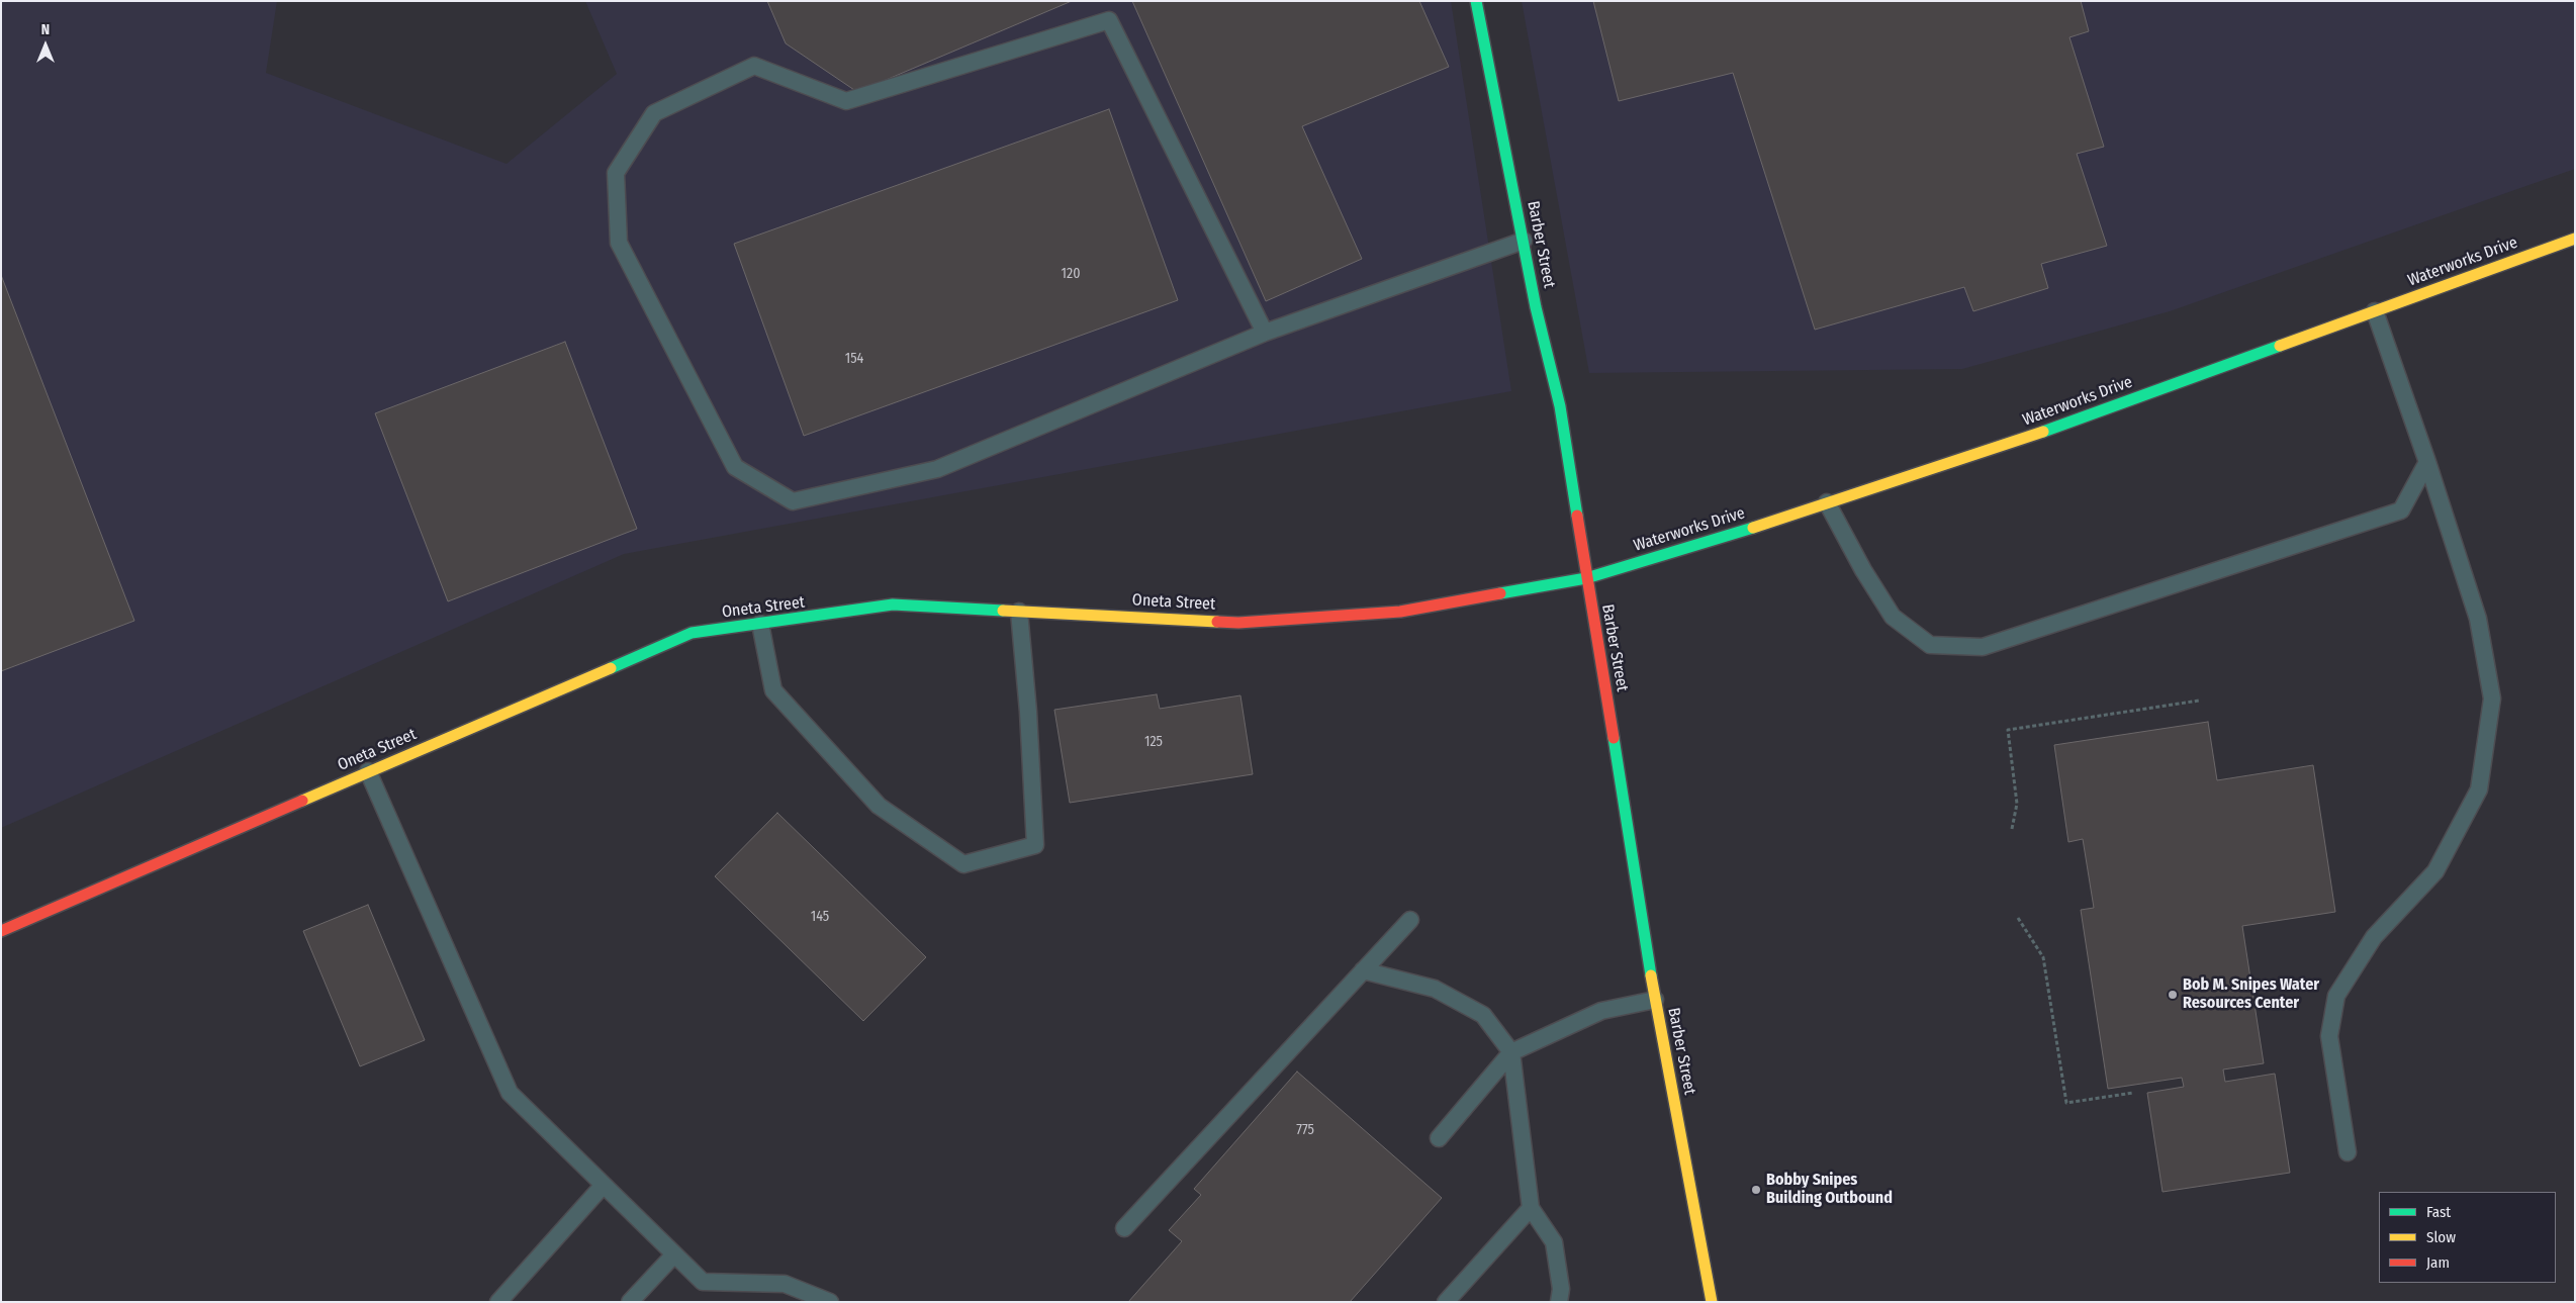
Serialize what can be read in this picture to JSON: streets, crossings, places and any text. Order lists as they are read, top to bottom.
{
  "streets": {
    "street": ["Barber Street", "Waterworks Drive", "Oneta Street"]
  },
  "crossings": [
    ["Barber Street", "Waterworks Drive"],
    ["Barber Street", "Oneta Street"],
    ["Waterworks Drive", "Oneta Street"]
  ],
  "places": ["Bob M. Snipes Water Resources Center", "Bobby Snipes Building Outbound"],
  "house_numbers": [
    "120",
    "154",
    "125",
    "145",
    "775"
  ],
  "legend": ["Fast", "Slow", "Jam"],
  "north": "top"
}
